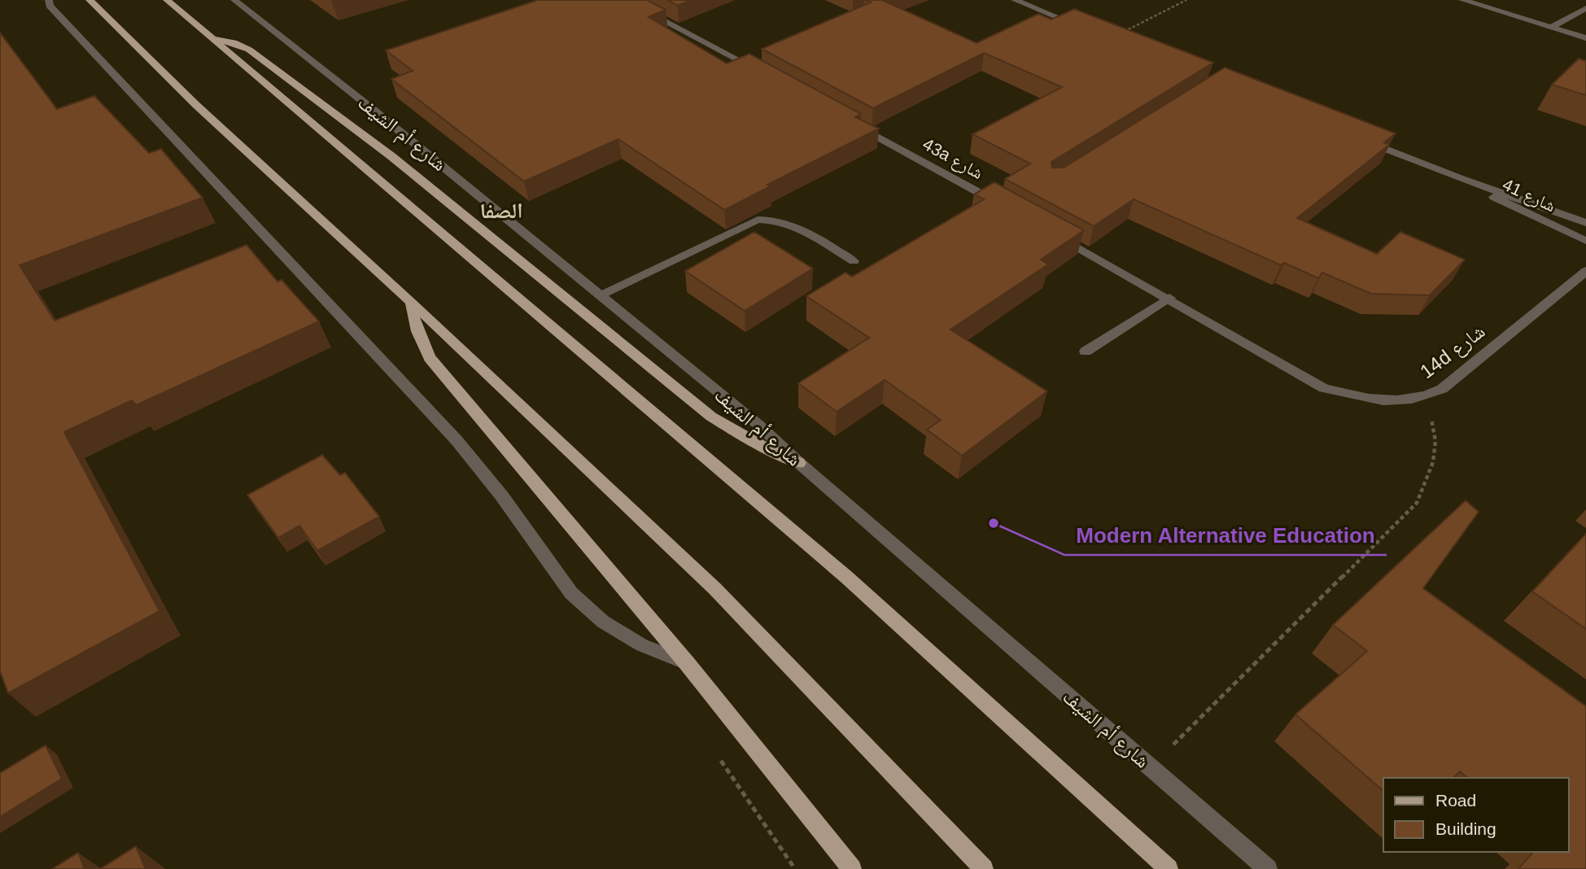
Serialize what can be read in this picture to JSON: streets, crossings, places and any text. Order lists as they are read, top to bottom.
{
  "streets": {
    "street": [
      "شارع أم الشيف",
      "43a شارع",
      "شارع 41",
      "14d شارع"
    ]
  },
  "districts": ["الصفا"],
  "places": ["Modern Alternative Education"],
  "legend": ["Road", "Building"]
}
